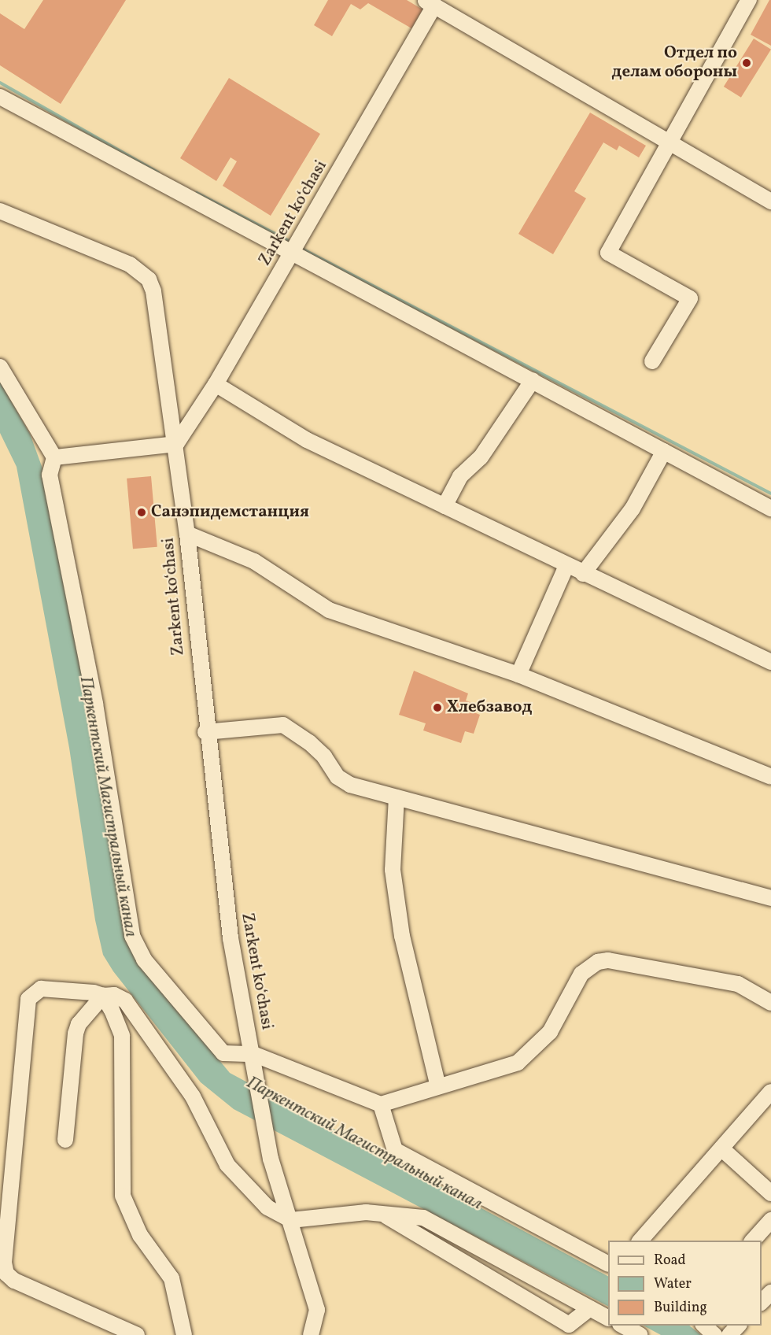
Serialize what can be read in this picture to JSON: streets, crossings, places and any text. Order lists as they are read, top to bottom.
{
  "streets": {
    "street": ["Zarkent koʻchasi"]
  },
  "water": ["Паркентский Магистральный канал"],
  "places": ["Отдел по делам обороны", "Санэпидемстанция", "Хлебзавод"],
  "legend": ["Road", "Water", "Building"]
}
